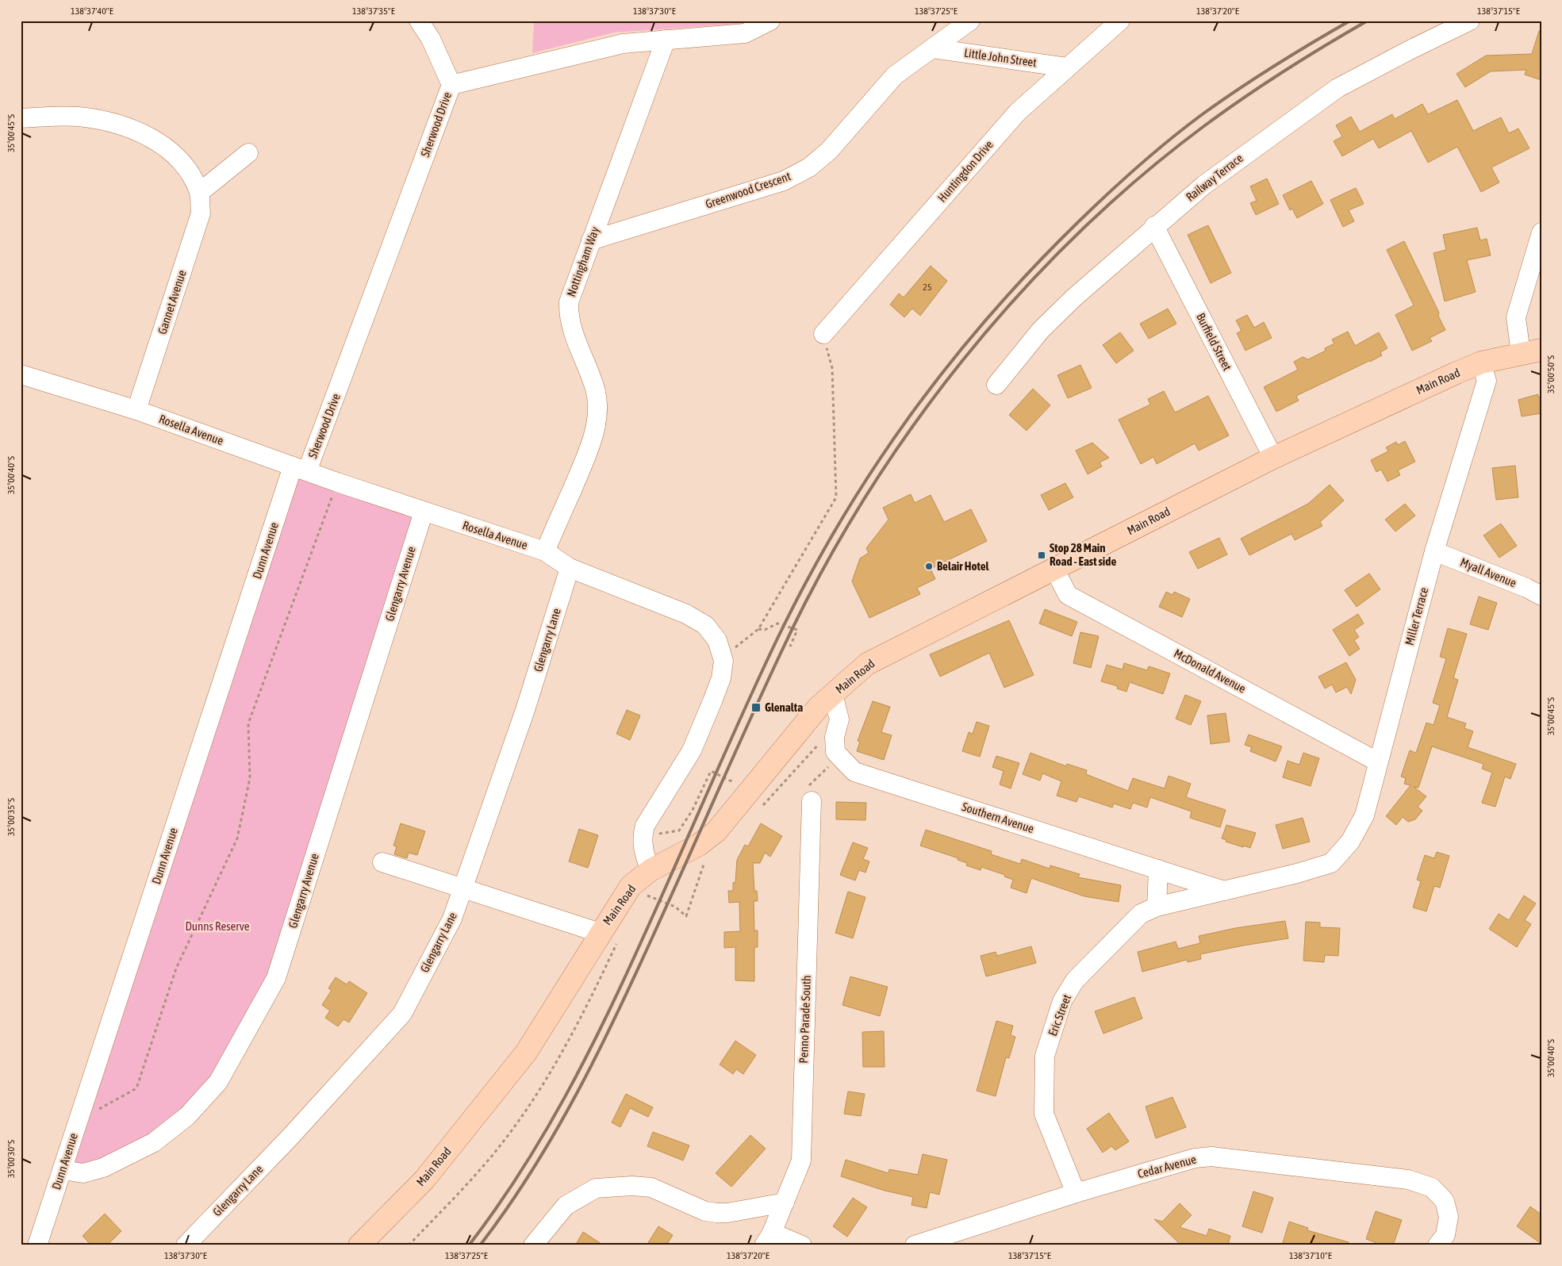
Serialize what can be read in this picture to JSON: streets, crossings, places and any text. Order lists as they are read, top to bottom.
{
  "streets": {
    "main road": ["Main Road"],
    "street": [
      "Little John Street",
      "Sherwood Drive",
      "Huntingdon Drive",
      "Railway Terrace",
      "Greenwood Crescent",
      "Nottingham Way",
      "Gannet Avenue",
      "Burfield Street",
      "Rosella Avenue",
      "Dunn Avenue",
      "Myall Avenue",
      "Glengarry Avenue",
      "Miller Terrace",
      "Glengarry Lane",
      "McDonald Avenue",
      "Southern Avenue",
      "Eric Street",
      "Penno Parade South",
      "Cedar Avenue"
    ]
  },
  "crossings": [
    ["Little John Street", "Huntingdon Drive"],
    ["Little John Street", "Greenwood Crescent"],
    ["Sherwood Drive", "Nottingham Way"],
    ["Sherwood Drive", "Rosella Avenue"],
    ["Sherwood Drive", "Dunn Avenue"],
    ["Railway Terrace", "Burfield Street"],
    ["Greenwood Crescent", "Nottingham Way"],
    ["Nottingham Way", "Rosella Avenue"],
    ["Gannet Avenue", "Rosella Avenue"],
    ["Burfield Street", "Main Road"],
    ["Main Road", "Miller Terrace"],
    ["Main Road", "McDonald Avenue"],
    ["Rosella Avenue", "Dunn Avenue"],
    ["Rosella Avenue", "Glengarry Avenue"],
    ["Rosella Avenue", "Glengarry Lane"],
    ["Dunn Avenue", "Glengarry Avenue"],
    ["Myall Avenue", "Miller Terrace"],
    ["Miller Terrace", "McDonald Avenue"],
    ["Miller Terrace", "Southern Avenue"],
    ["Eric Street", "Cedar Avenue"]
  ],
  "parks": ["Dunns Reserve"],
  "places": {
    "transit": ["Stop 28 Main Road - East side", "Glenalta"],
    "other": ["Belair Hotel"]
  },
  "house_numbers": ["25"],
  "coordinates": [
    "138°37'40\"E",
    "138°37'35\"E",
    "138°37'30\"E",
    "138°37'25\"E",
    "138°37'20\"E",
    "138°37'15\"E",
    "35°00'45\"S",
    "35°00'50\"S",
    "35°00'40\"S",
    "35°00'35\"S",
    "35°00'30\"S",
    "138°37'10\"E"
  ]
}
